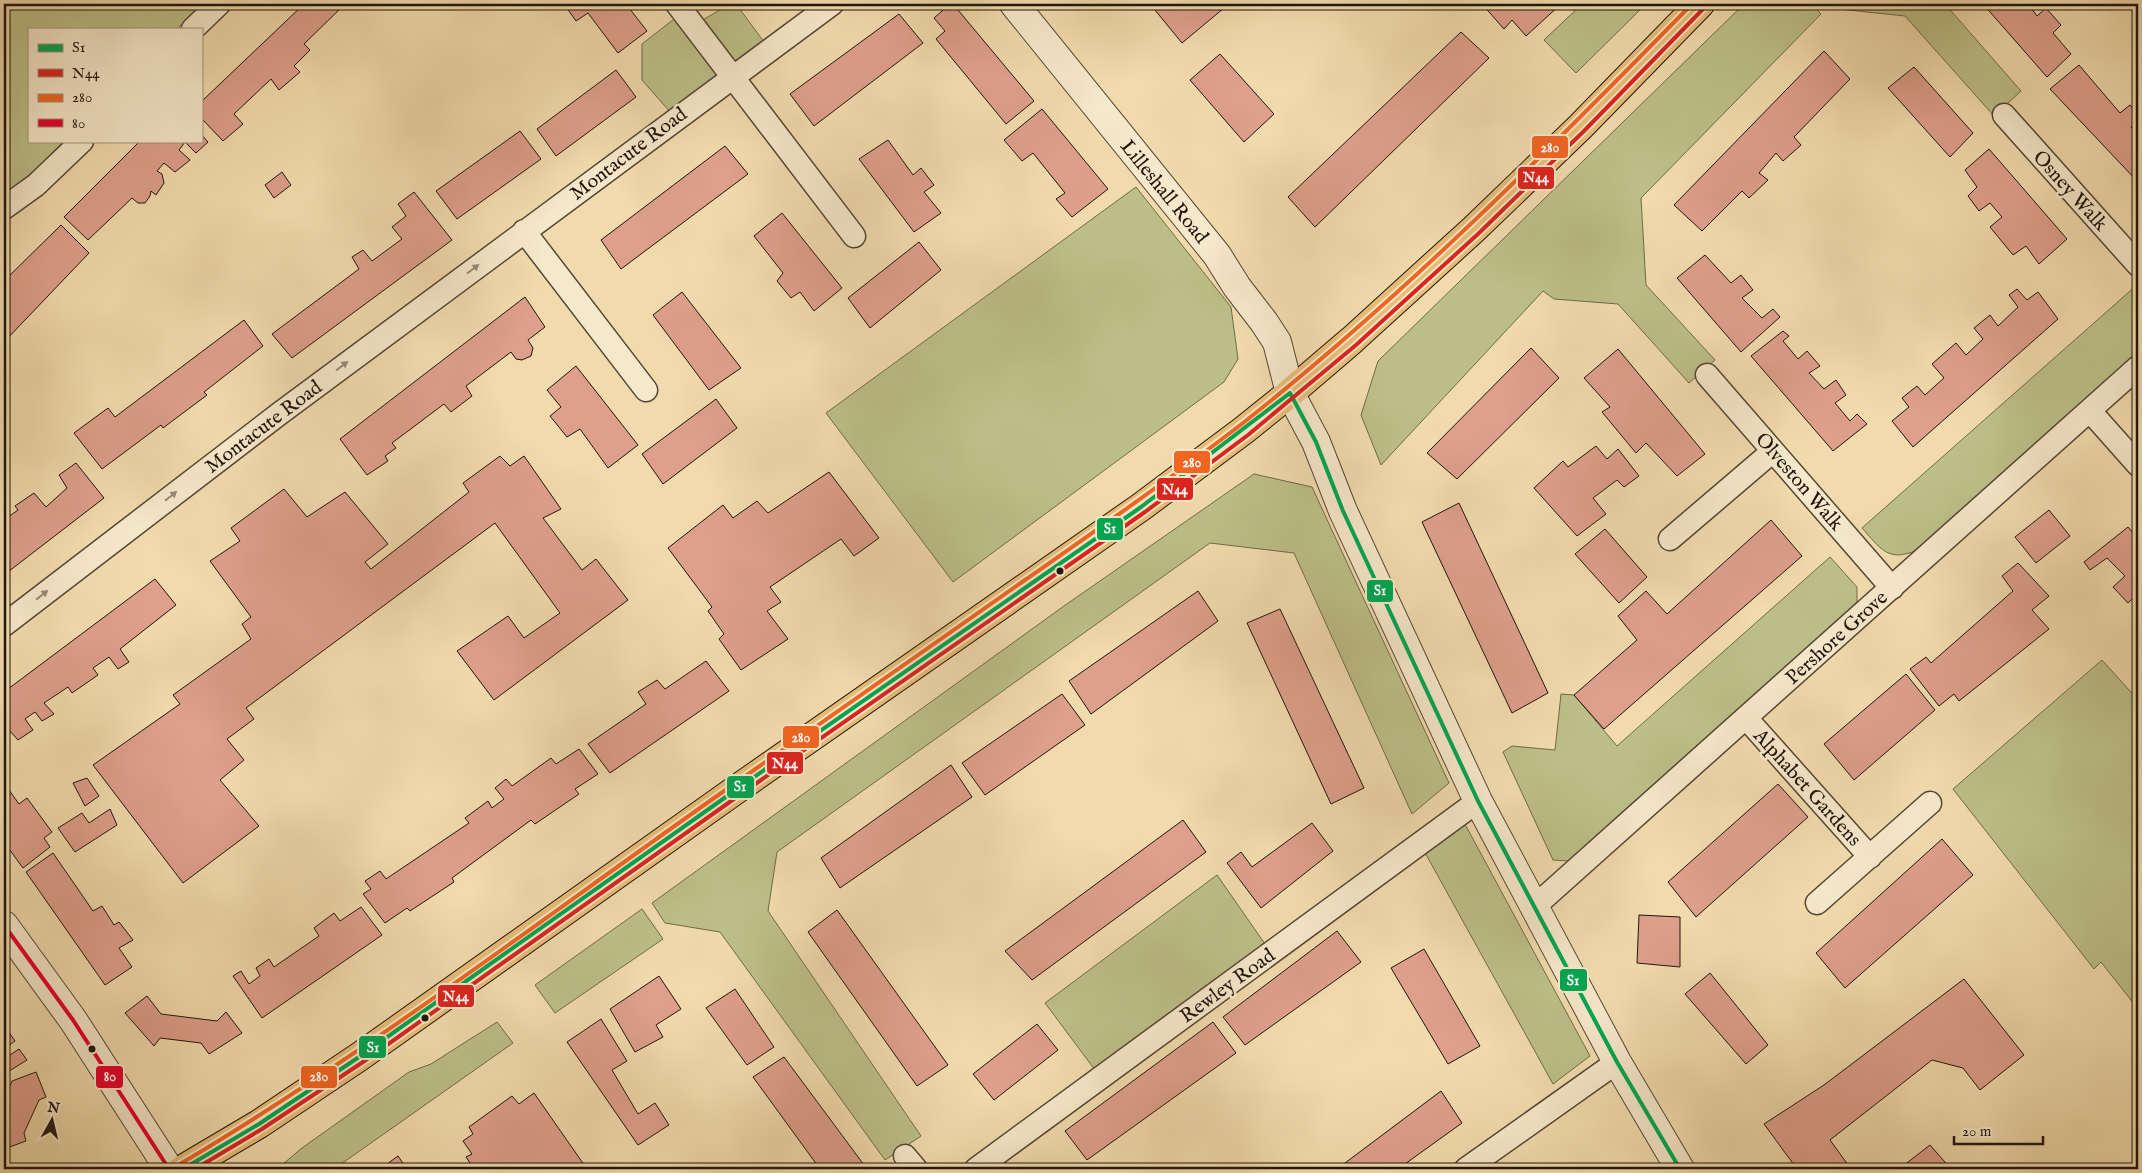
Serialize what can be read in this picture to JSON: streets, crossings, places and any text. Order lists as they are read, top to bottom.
{
  "streets": {
    "street": [
      "Montacute Road",
      "Osney Walk",
      "Lilleshall Road",
      "Olveston Walk",
      "Pershore Grove",
      "Alphabet Gardens",
      "Rewley Road"
    ]
  },
  "crossings": [
    ["Lilleshall Road", "Pershore Grove"],
    ["Lilleshall Road", "Rewley Road"],
    ["Olveston Walk", "Pershore Grove"],
    ["Pershore Grove", "Alphabet Gardens"]
  ],
  "one_way": ["Montacute Road"],
  "lines": [
    "transit line 280",
    "transit line N44",
    "transit line S1",
    "transit line 80"
  ],
  "legend": [
    "S1",
    "N44",
    "280",
    "80"
  ],
  "scale_bar": "20 m",
  "north": "top"
}
